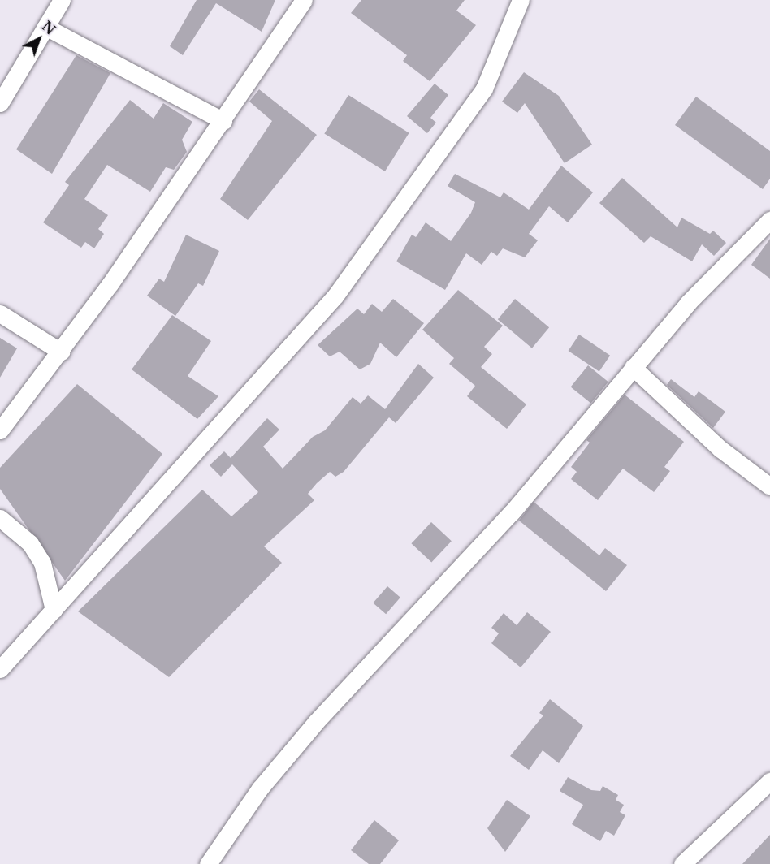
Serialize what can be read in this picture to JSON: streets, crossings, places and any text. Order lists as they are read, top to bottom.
{
  "north": "top right"
}
